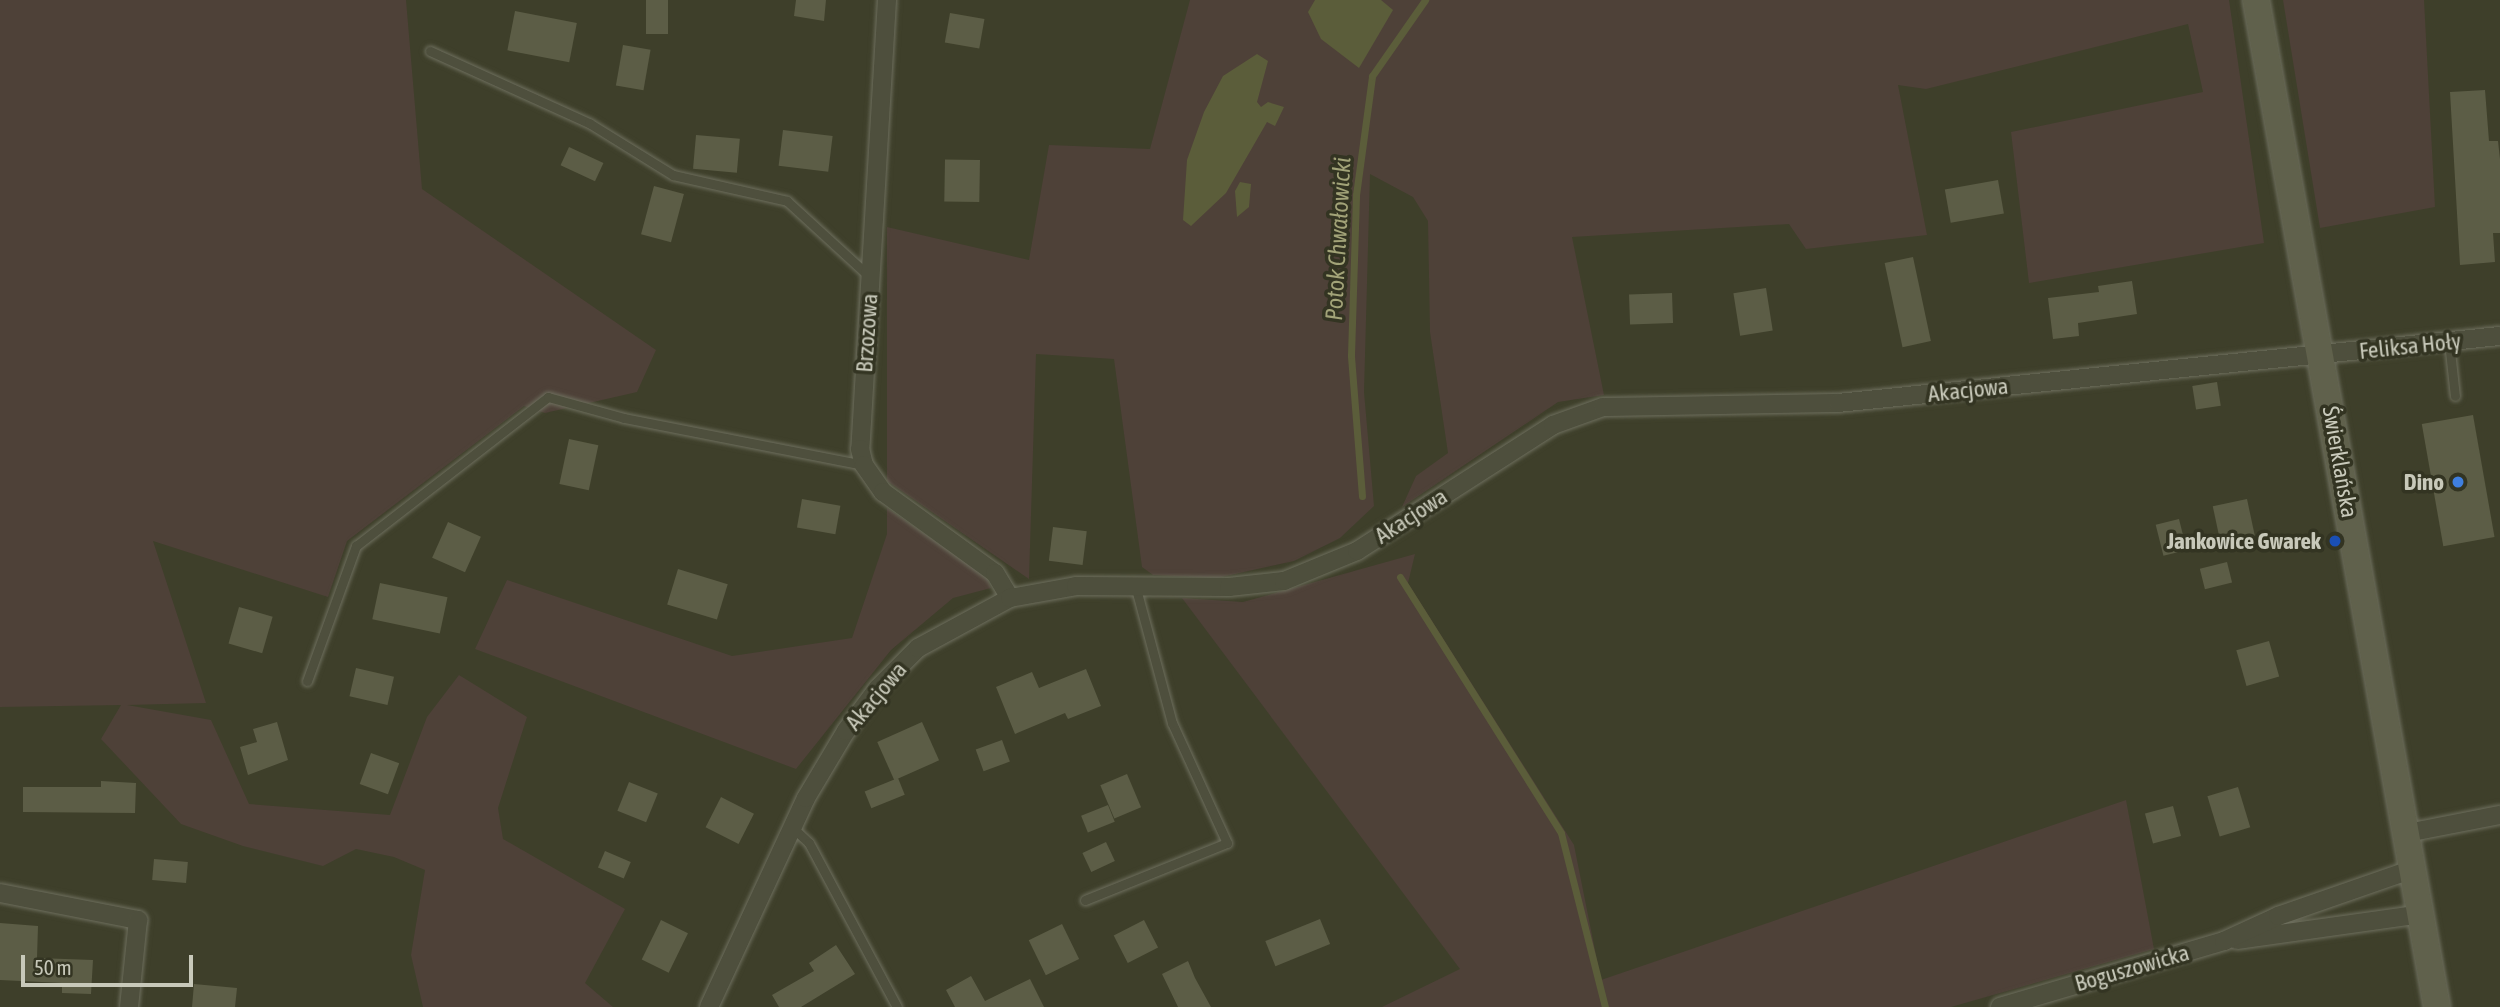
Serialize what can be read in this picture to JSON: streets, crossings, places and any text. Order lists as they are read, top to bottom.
{
  "streets": {
    "main road": ["Świerklańska"],
    "street": [
      "Brzozowa",
      "Feliksa Hoły",
      "Akacjowa",
      "Boguszowicka"
    ]
  },
  "crossings": [
    ["Feliksa Hoły", "Akacjowa"],
    ["Feliksa Hoły", "Świerklańska"],
    ["Akacjowa", "Świerklańska"],
    ["Świerklańska", "Boguszowicka"]
  ],
  "water": ["Potok Chwałowicki"],
  "places": ["Dino", "Jankowice Gwarek"],
  "scale_bar": "50 m"
}
